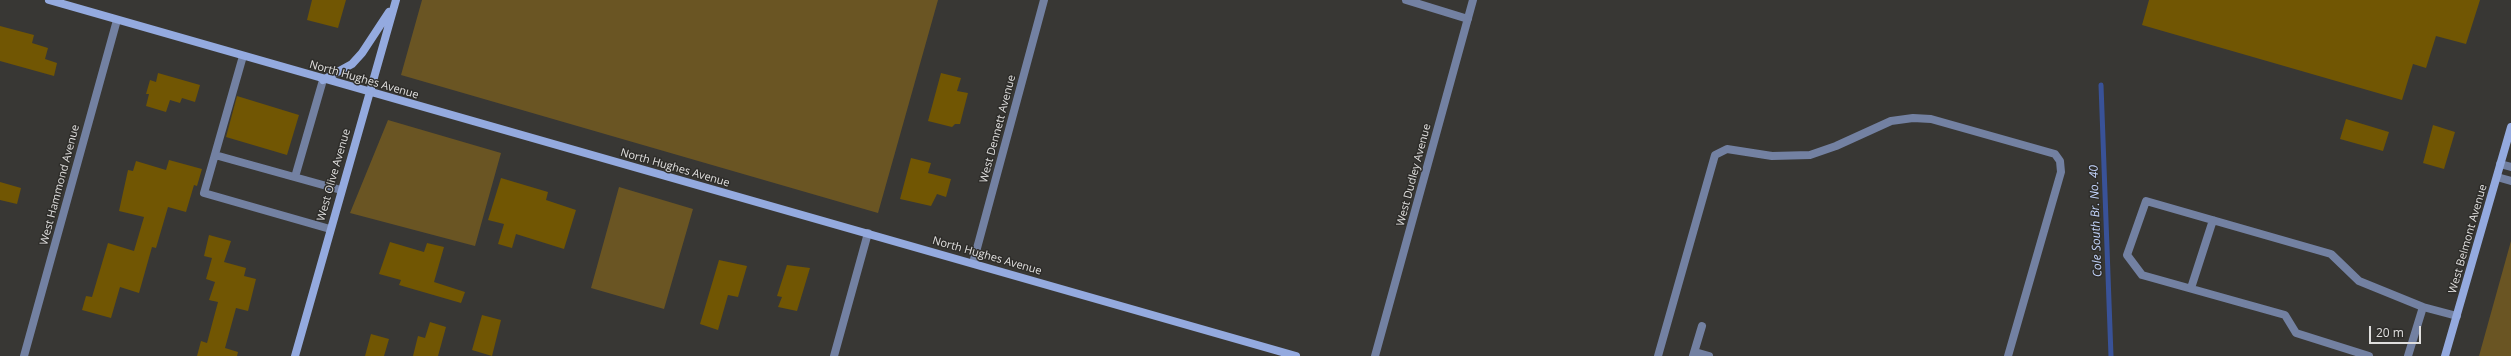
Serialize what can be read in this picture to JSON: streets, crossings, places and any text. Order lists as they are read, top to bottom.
{
  "streets": {
    "street": [
      "North Hughes Avenue",
      "West Dennett Avenue",
      "West Olive Avenue",
      "West Dudley Avenue",
      "West Hammond Avenue",
      "West Belmont Avenue"
    ]
  },
  "crossings": [
    ["North Hughes Avenue", "West Dennett Avenue"],
    ["North Hughes Avenue", "West Olive Avenue"],
    ["North Hughes Avenue", "West Hammond Avenue"]
  ],
  "water": ["Cole South Br. No. 40"],
  "scale_bar": "20 m"
}
